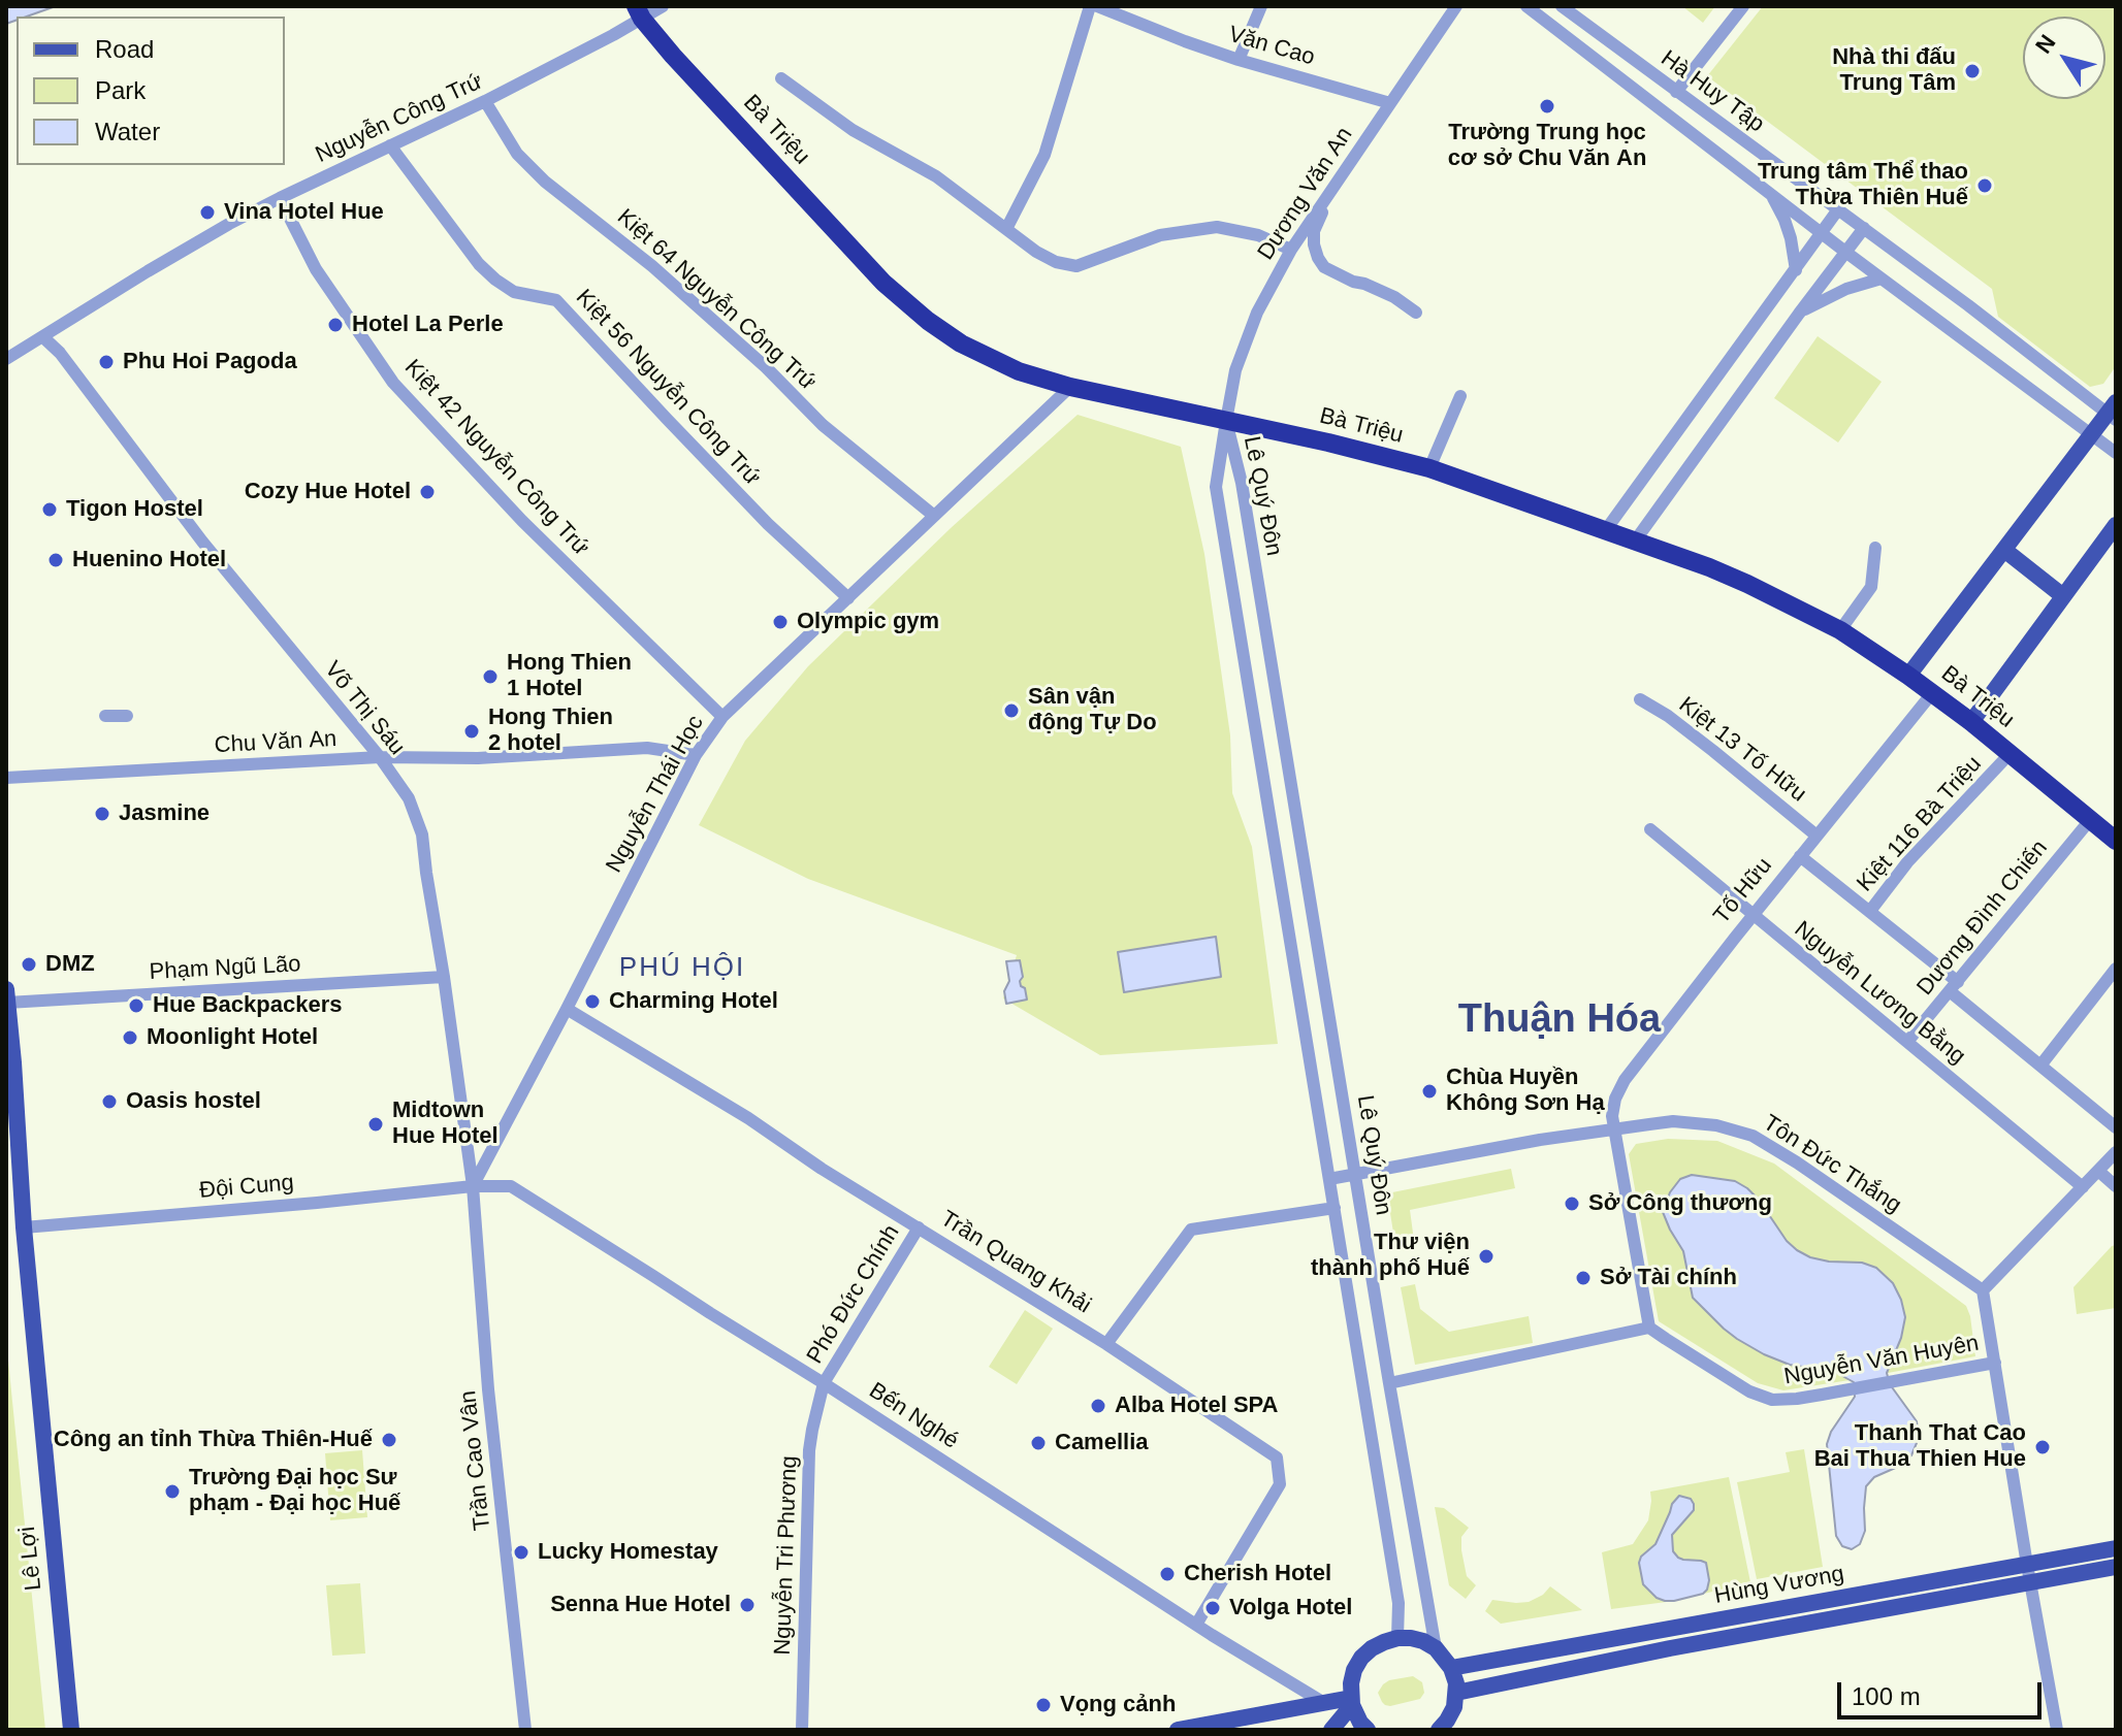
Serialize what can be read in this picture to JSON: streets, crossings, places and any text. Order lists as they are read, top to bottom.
{
  "streets": {
    "highway": ["Bà Triệu"],
    "main road": ["Lê Lợi", "Hùng Vương"],
    "street": [
      "Văn Cao",
      "Hà Huy Tập",
      "Nguyễn Công Trứ",
      "Dương Văn An",
      "Kiệt 64 Nguyễn Công Trứ",
      "Kiệt 56 Nguyễn Công Trứ",
      "Kiệt 42 Nguyễn Công Trứ",
      "Lê Quý Đôn",
      "Võ Thị Sáu",
      "Chu Văn An",
      "Kiệt 13 Tố Hữu",
      "Nguyễn Thái Học",
      "Kiệt 116 Bà Triệu",
      "Tố Hữu",
      "Dương Đình Chiến",
      "Phạm Ngũ Lão",
      "Nguyễn Lương Bằng",
      "Tôn Đức Thắng",
      "Đội Cung",
      "Trần Quang Khải",
      "Phó Đức Chính",
      "Nguyễn Văn Huyên",
      "Bến Nghé",
      "Trần Cao Vân",
      "Nguyễn Tri Phương"
    ]
  },
  "crossings": [
    ["Văn Cao", "Dương Văn An"],
    ["Nguyễn Công Trứ", "Bà Triệu"],
    ["Nguyễn Công Trứ", "Kiệt 64 Nguyễn Công Trứ"],
    ["Nguyễn Công Trứ", "Kiệt 56 Nguyễn Công Trứ"],
    ["Nguyễn Công Trứ", "Kiệt 42 Nguyễn Công Trứ"],
    ["Nguyễn Công Trứ", "Võ Thị Sáu"],
    ["Bà Triệu", "Dương Văn An"],
    ["Bà Triệu", "Lê Quý Đôn"],
    ["Bà Triệu", "Nguyễn Thái Học"],
    ["Bà Triệu", "Kiệt 116 Bà Triệu"],
    ["Bà Triệu", "Tố Hữu"],
    ["Bà Triệu", "Dương Đình Chiến"],
    ["Dương Văn An", "Lê Quý Đôn"],
    ["Kiệt 64 Nguyễn Công Trứ", "Nguyễn Thái Học"],
    ["Kiệt 56 Nguyễn Công Trứ", "Nguyễn Thái Học"],
    ["Kiệt 42 Nguyễn Công Trứ", "Nguyễn Thái Học"],
    ["Lê Quý Đôn", "Tôn Đức Thắng"],
    ["Võ Thị Sáu", "Chu Văn An"],
    ["Võ Thị Sáu", "Nguyễn Thái Học"],
    ["Võ Thị Sáu", "Phạm Ngũ Lão"],
    ["Võ Thị Sáu", "Đội Cung"],
    ["Võ Thị Sáu", "Bến Nghé"],
    ["Võ Thị Sáu", "Trần Cao Vân"],
    ["Chu Văn An", "Nguyễn Thái Học"],
    ["Kiệt 13 Tố Hữu", "Tố Hữu"],
    ["Nguyễn Thái Học", "Đội Cung"],
    ["Nguyễn Thái Học", "Trần Quang Khải"],
    ["Nguyễn Thái Học", "Bến Nghé"],
    ["Nguyễn Thái Học", "Trần Cao Vân"],
    ["Kiệt 116 Bà Triệu", "Dương Đình Chiến"],
    ["Tố Hữu", "Nguyễn Lương Bằng"],
    ["Tố Hữu", "Tôn Đức Thắng"],
    ["Dương Đình Chiến", "Nguyễn Lương Bằng"],
    ["Phạm Ngũ Lão", "Lê Lợi"],
    ["Đội Cung", "Bến Nghé"],
    ["Đội Cung", "Trần Cao Vân"],
    ["Đội Cung", "Lê Lợi"],
    ["Trần Quang Khải", "Phó Đức Chính"],
    ["Trần Quang Khải", "Bến Nghé"],
    ["Phó Đức Chính", "Bến Nghé"],
    ["Phó Đức Chính", "Nguyễn Tri Phương"],
    ["Bến Nghé", "Trần Cao Vân"],
    ["Bến Nghé", "Nguyễn Tri Phương"]
  ],
  "districts": ["PHÚ HỘI", "Thuận Hóa"],
  "places": [
    "Nhà thi đấu Trung Tâm",
    "Trường Trung học cơ sở Chu Văn An",
    "Trung tâm Thể thao Thừa Thiên Huế",
    "Vina Hotel Hue",
    "Hotel La Perle",
    "Phu Hoi Pagoda",
    "Cozy Hue Hotel",
    "Tigon Hostel",
    "Huenino Hotel",
    "Olympic gym",
    "Hong Thien 1 Hotel",
    "Sân vận động Tự Do",
    "Hong Thien 2 hotel",
    "Jasmine",
    "DMZ",
    "Charming Hotel",
    "Hue Backpackers",
    "Moonlight Hotel",
    "Chùa Huyền Không Sơn Hạ",
    "Oasis hostel",
    "Midtown Hue Hotel",
    "Sở Công thương",
    "Thư viện thành phố Huế",
    "Sở Tài chính",
    "Alba Hotel SPA",
    "Công an tỉnh Thừa Thiên-Huế",
    "Camellia",
    "Thanh That Cao Bai Thua Thien Hue",
    "Trường Đại học Sư phạm - Đại học Huế",
    "Lucky Homestay",
    "Cherish Hotel",
    "Senna Hue Hotel",
    "Volga Hotel",
    "Vọng cảnh"
  ],
  "legend": ["Road", "Park", "Water"],
  "scale_bar": "100 m",
  "north": "top left"
}
